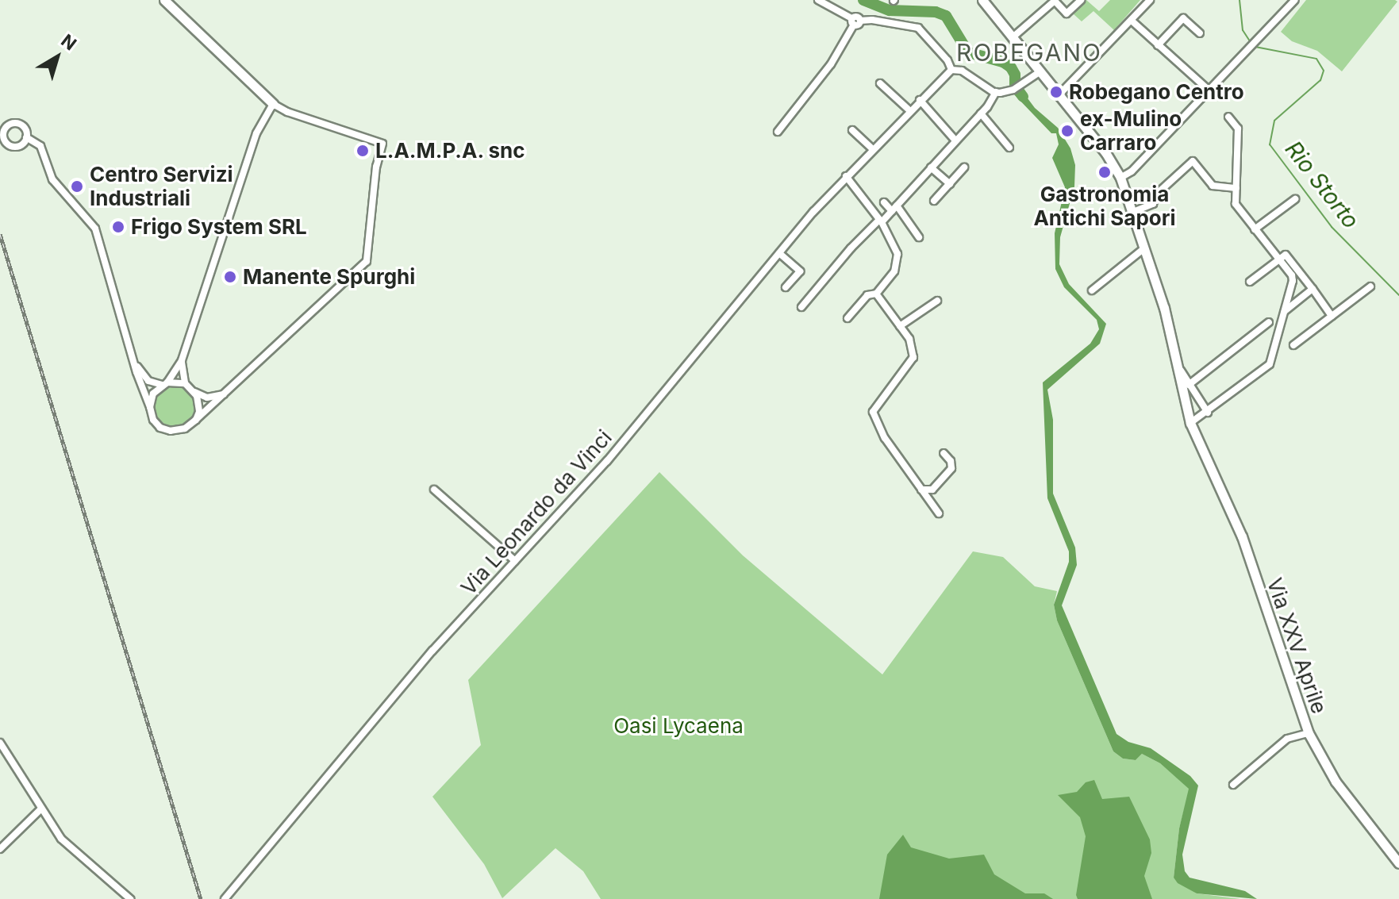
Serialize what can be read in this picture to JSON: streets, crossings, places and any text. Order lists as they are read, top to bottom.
{
  "streets": {
    "main road": ["Via XXV Aprile"],
    "street": ["Via Leonardo da Vinci"]
  },
  "districts": ["ROBEGANO"],
  "water": ["Rio Storto"],
  "parks": ["Oasi Lycaena"],
  "places": [
    "Robegano Centro",
    "ex-Mulino Carraro",
    "L.A.M.P.A. snc",
    "Gastronomia Antichi Sapori",
    "Centro Servizi Industriali",
    "Frigo System SRL",
    "Manente Spurghi"
  ],
  "north": "top right"
}
